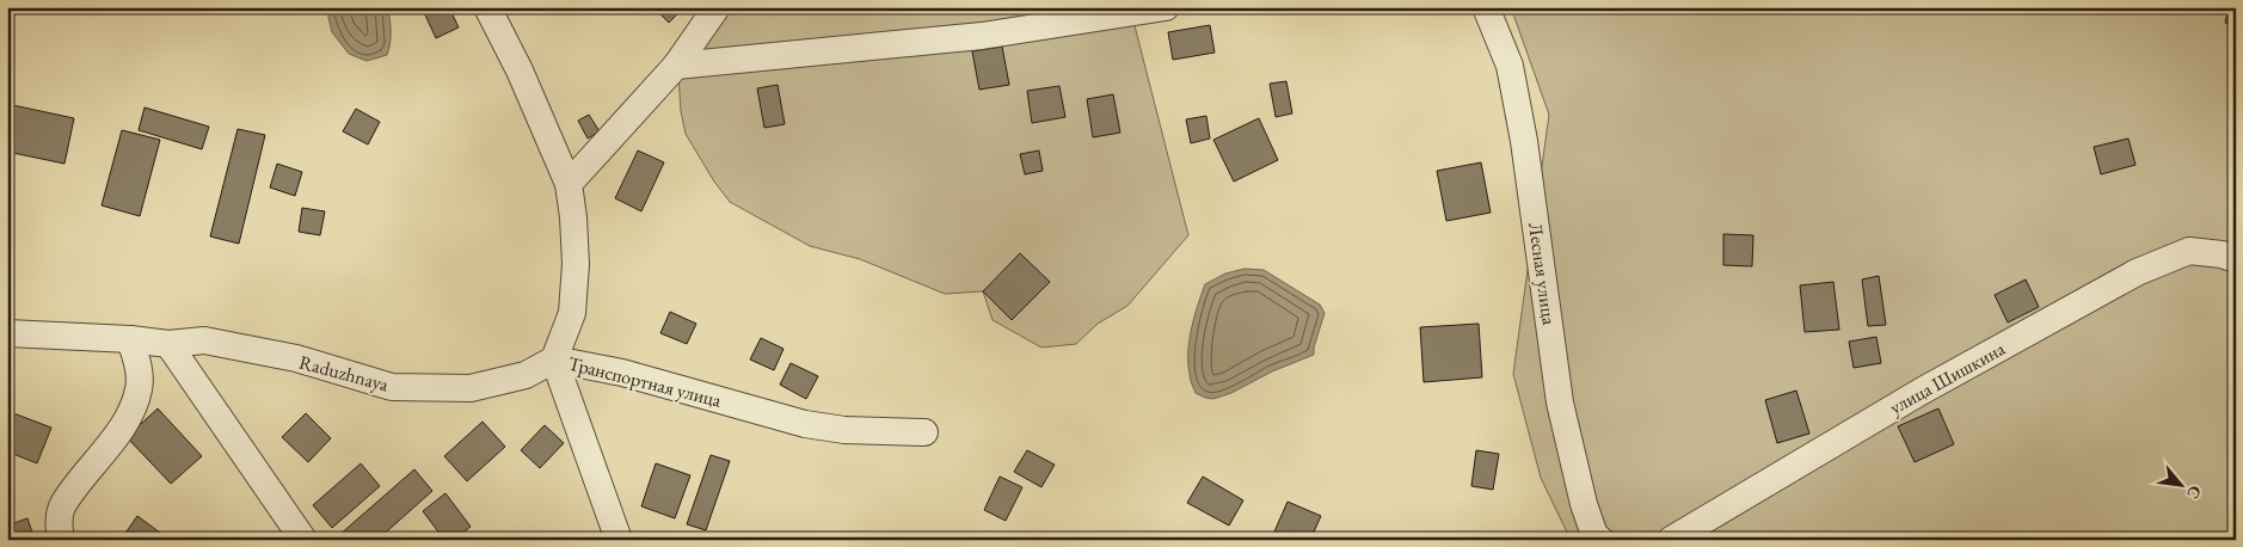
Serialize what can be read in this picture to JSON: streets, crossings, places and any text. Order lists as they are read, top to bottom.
{
  "streets": {
    "street": [
      "Лесная улица",
      "Raduzhnaya",
      "улица Шишкина",
      "Транспортная улица"
    ]
  },
  "crossings": [
    ["Raduzhnaya", "Транспортная улица"]
  ],
  "north": "bottom right"
}
